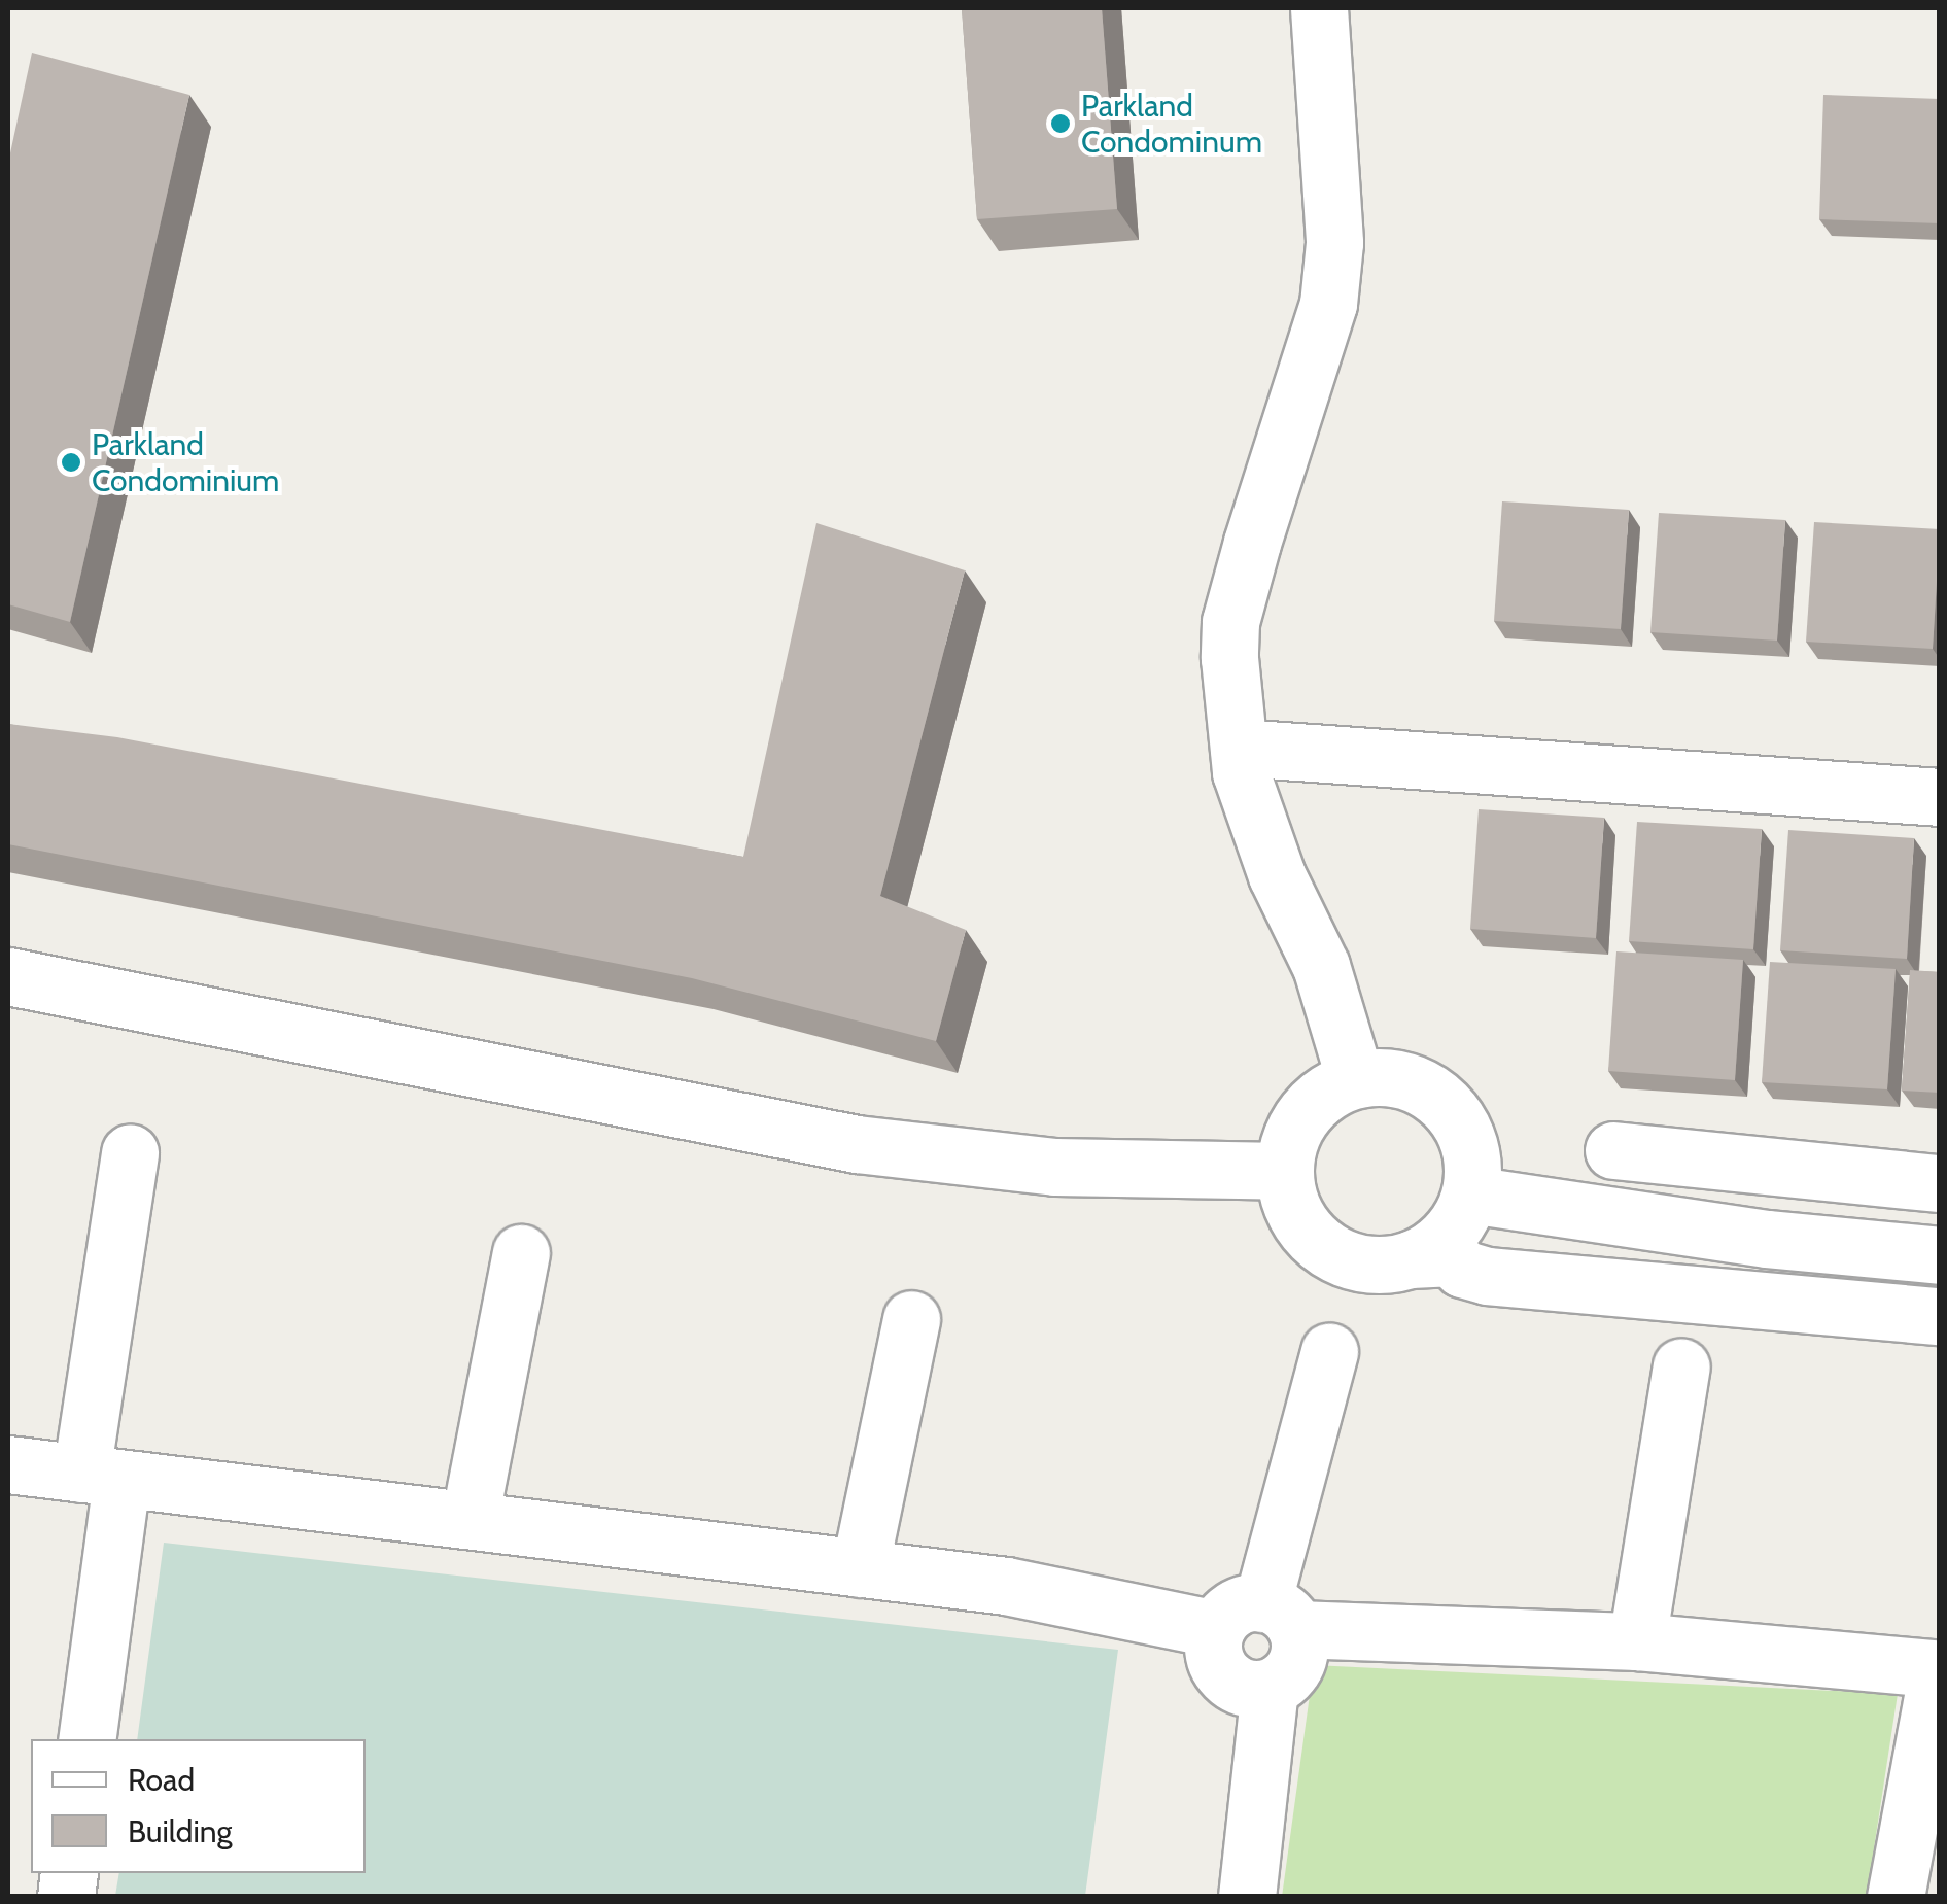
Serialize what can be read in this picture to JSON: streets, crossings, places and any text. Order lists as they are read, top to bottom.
{
  "places": ["Parkland Condominum", "Parkland Condominium"],
  "legend": ["Road", "Building"]
}
